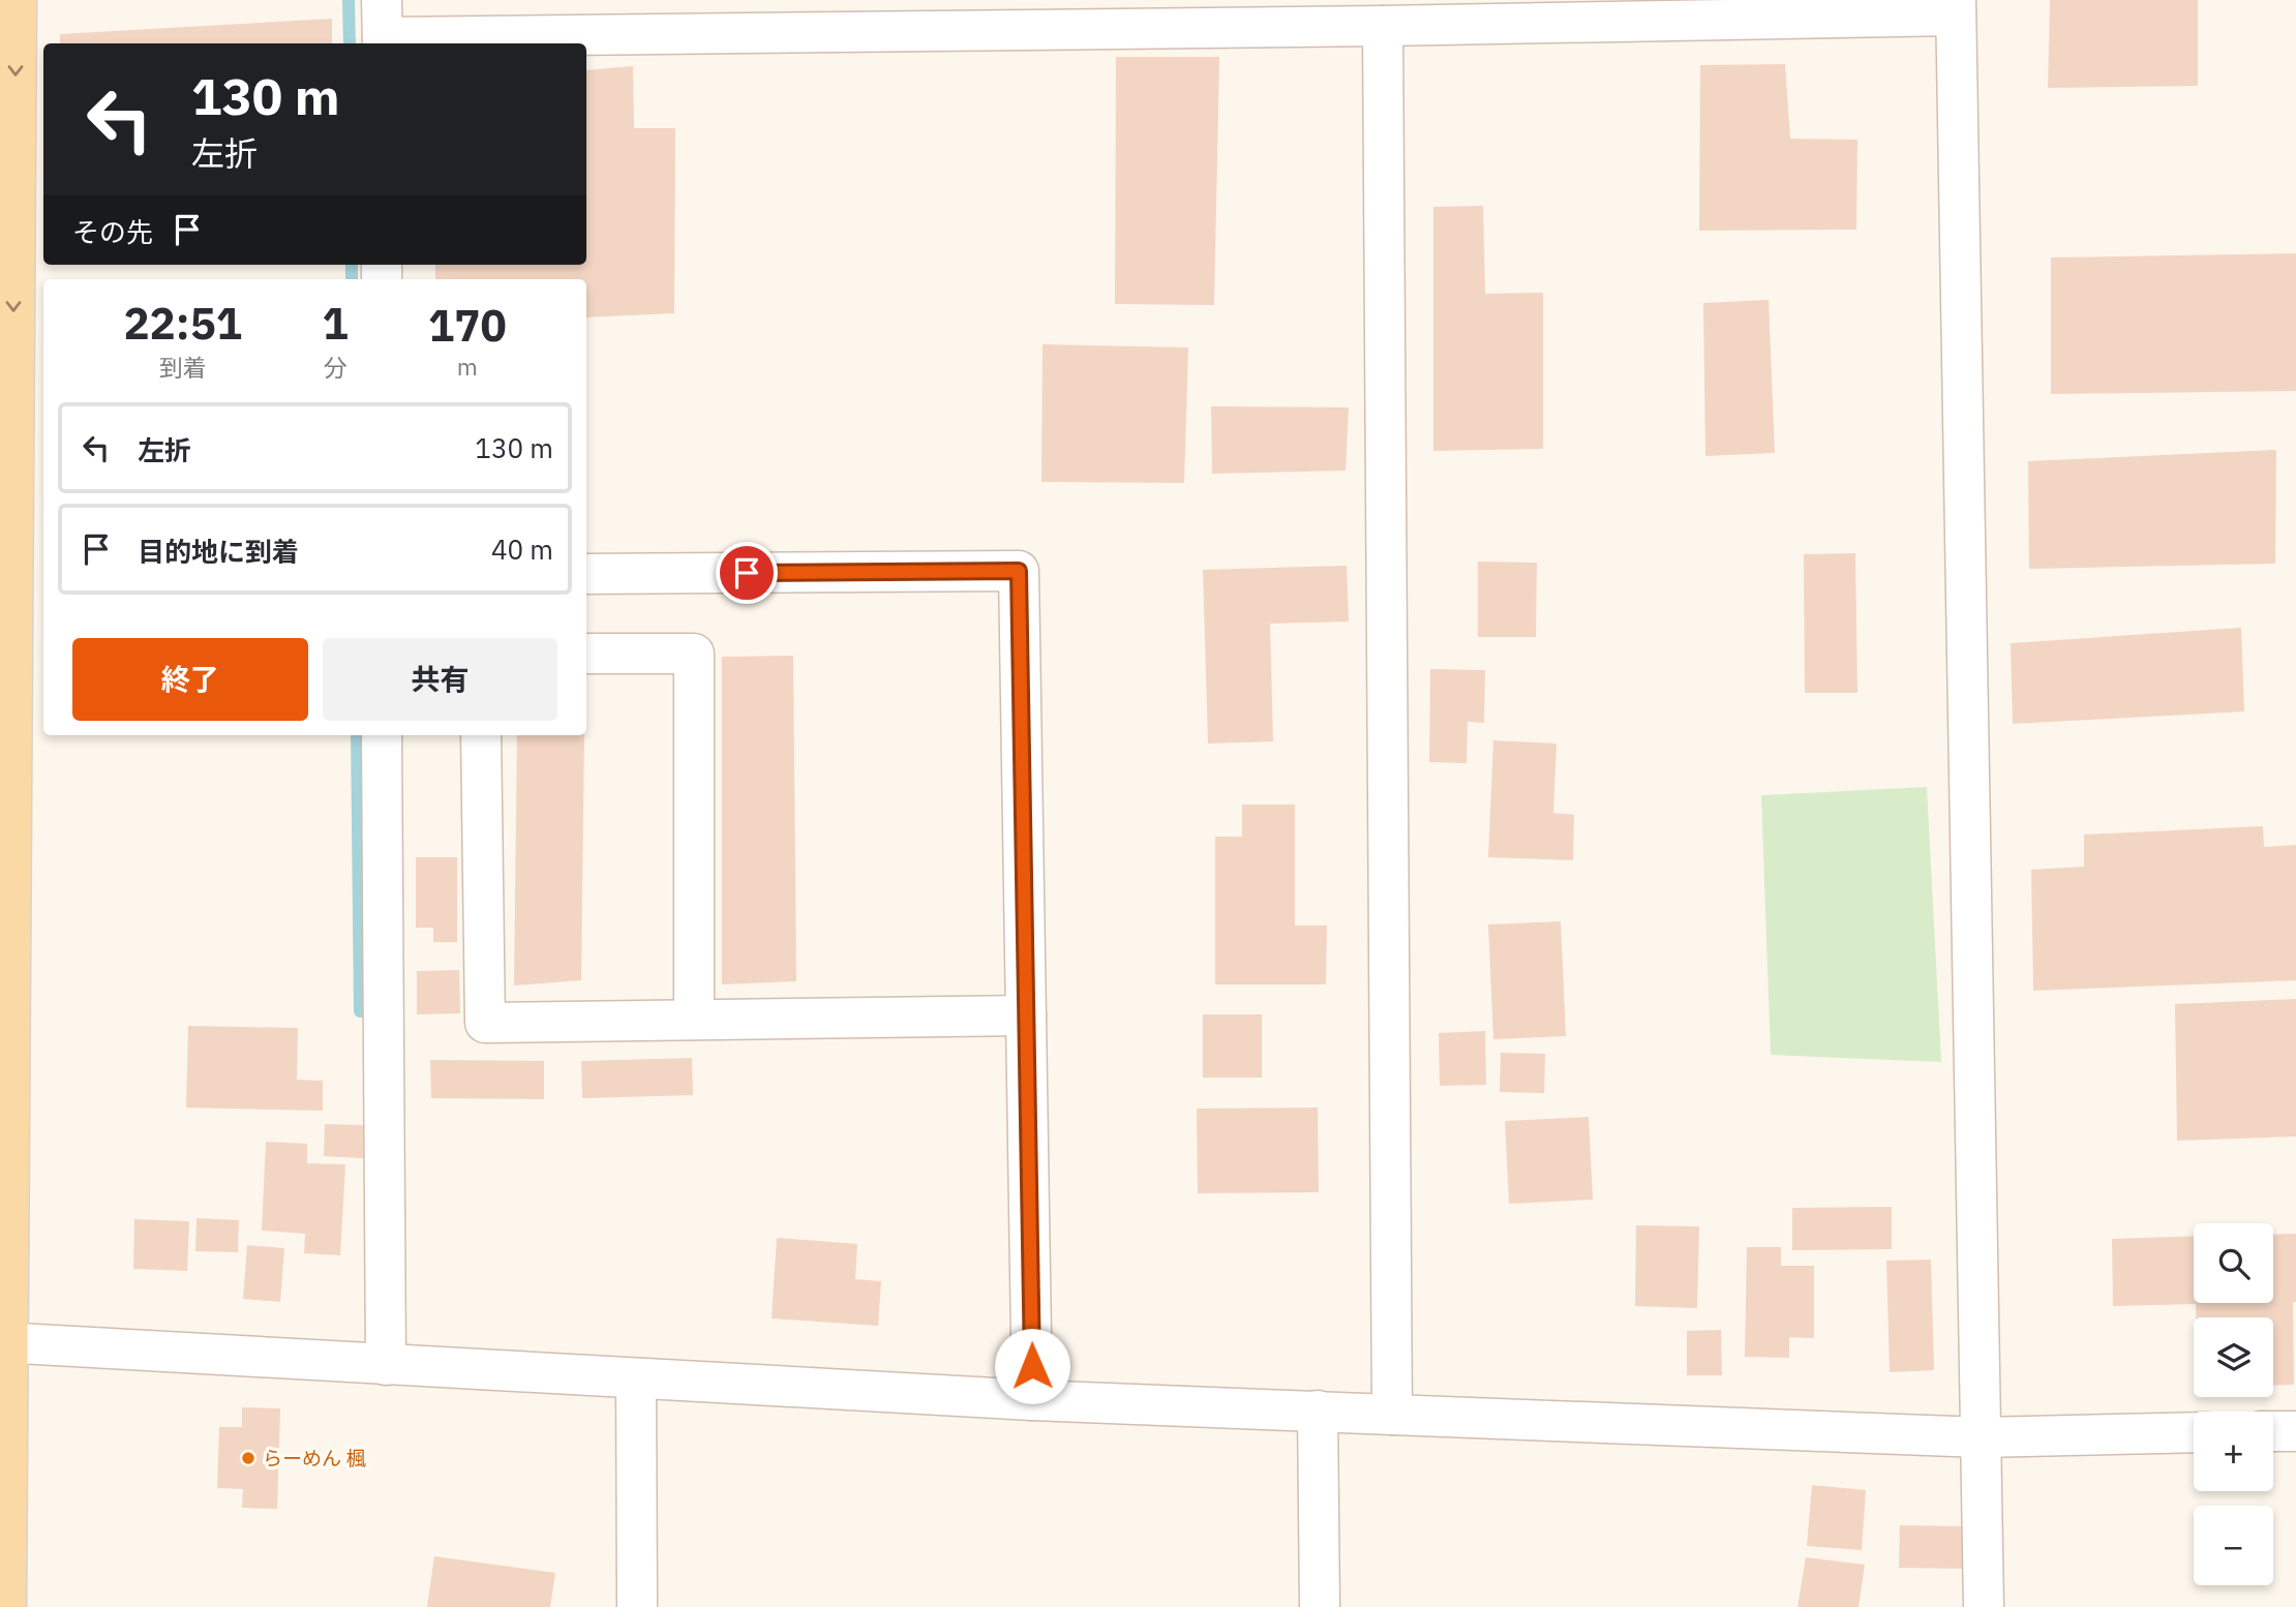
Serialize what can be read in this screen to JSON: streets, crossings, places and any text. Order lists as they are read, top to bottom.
{
  "places": ["らーめん 楓"],
  "page": {
    "turn": ["130 m", "左折"],
    "then": "その先",
    "eta": [
      "22:51",
      "到着",
      "1",
      "分",
      "170",
      "m"
    ],
    "list": [
      {
        "name": "左折",
        "value": "130 m"
      },
      {
        "name": "目的地に到着",
        "value": "40 m"
      }
    ],
    "buttons": ["終了", "共有"],
    "map_buttons": ["+", "−"]
  }
}
